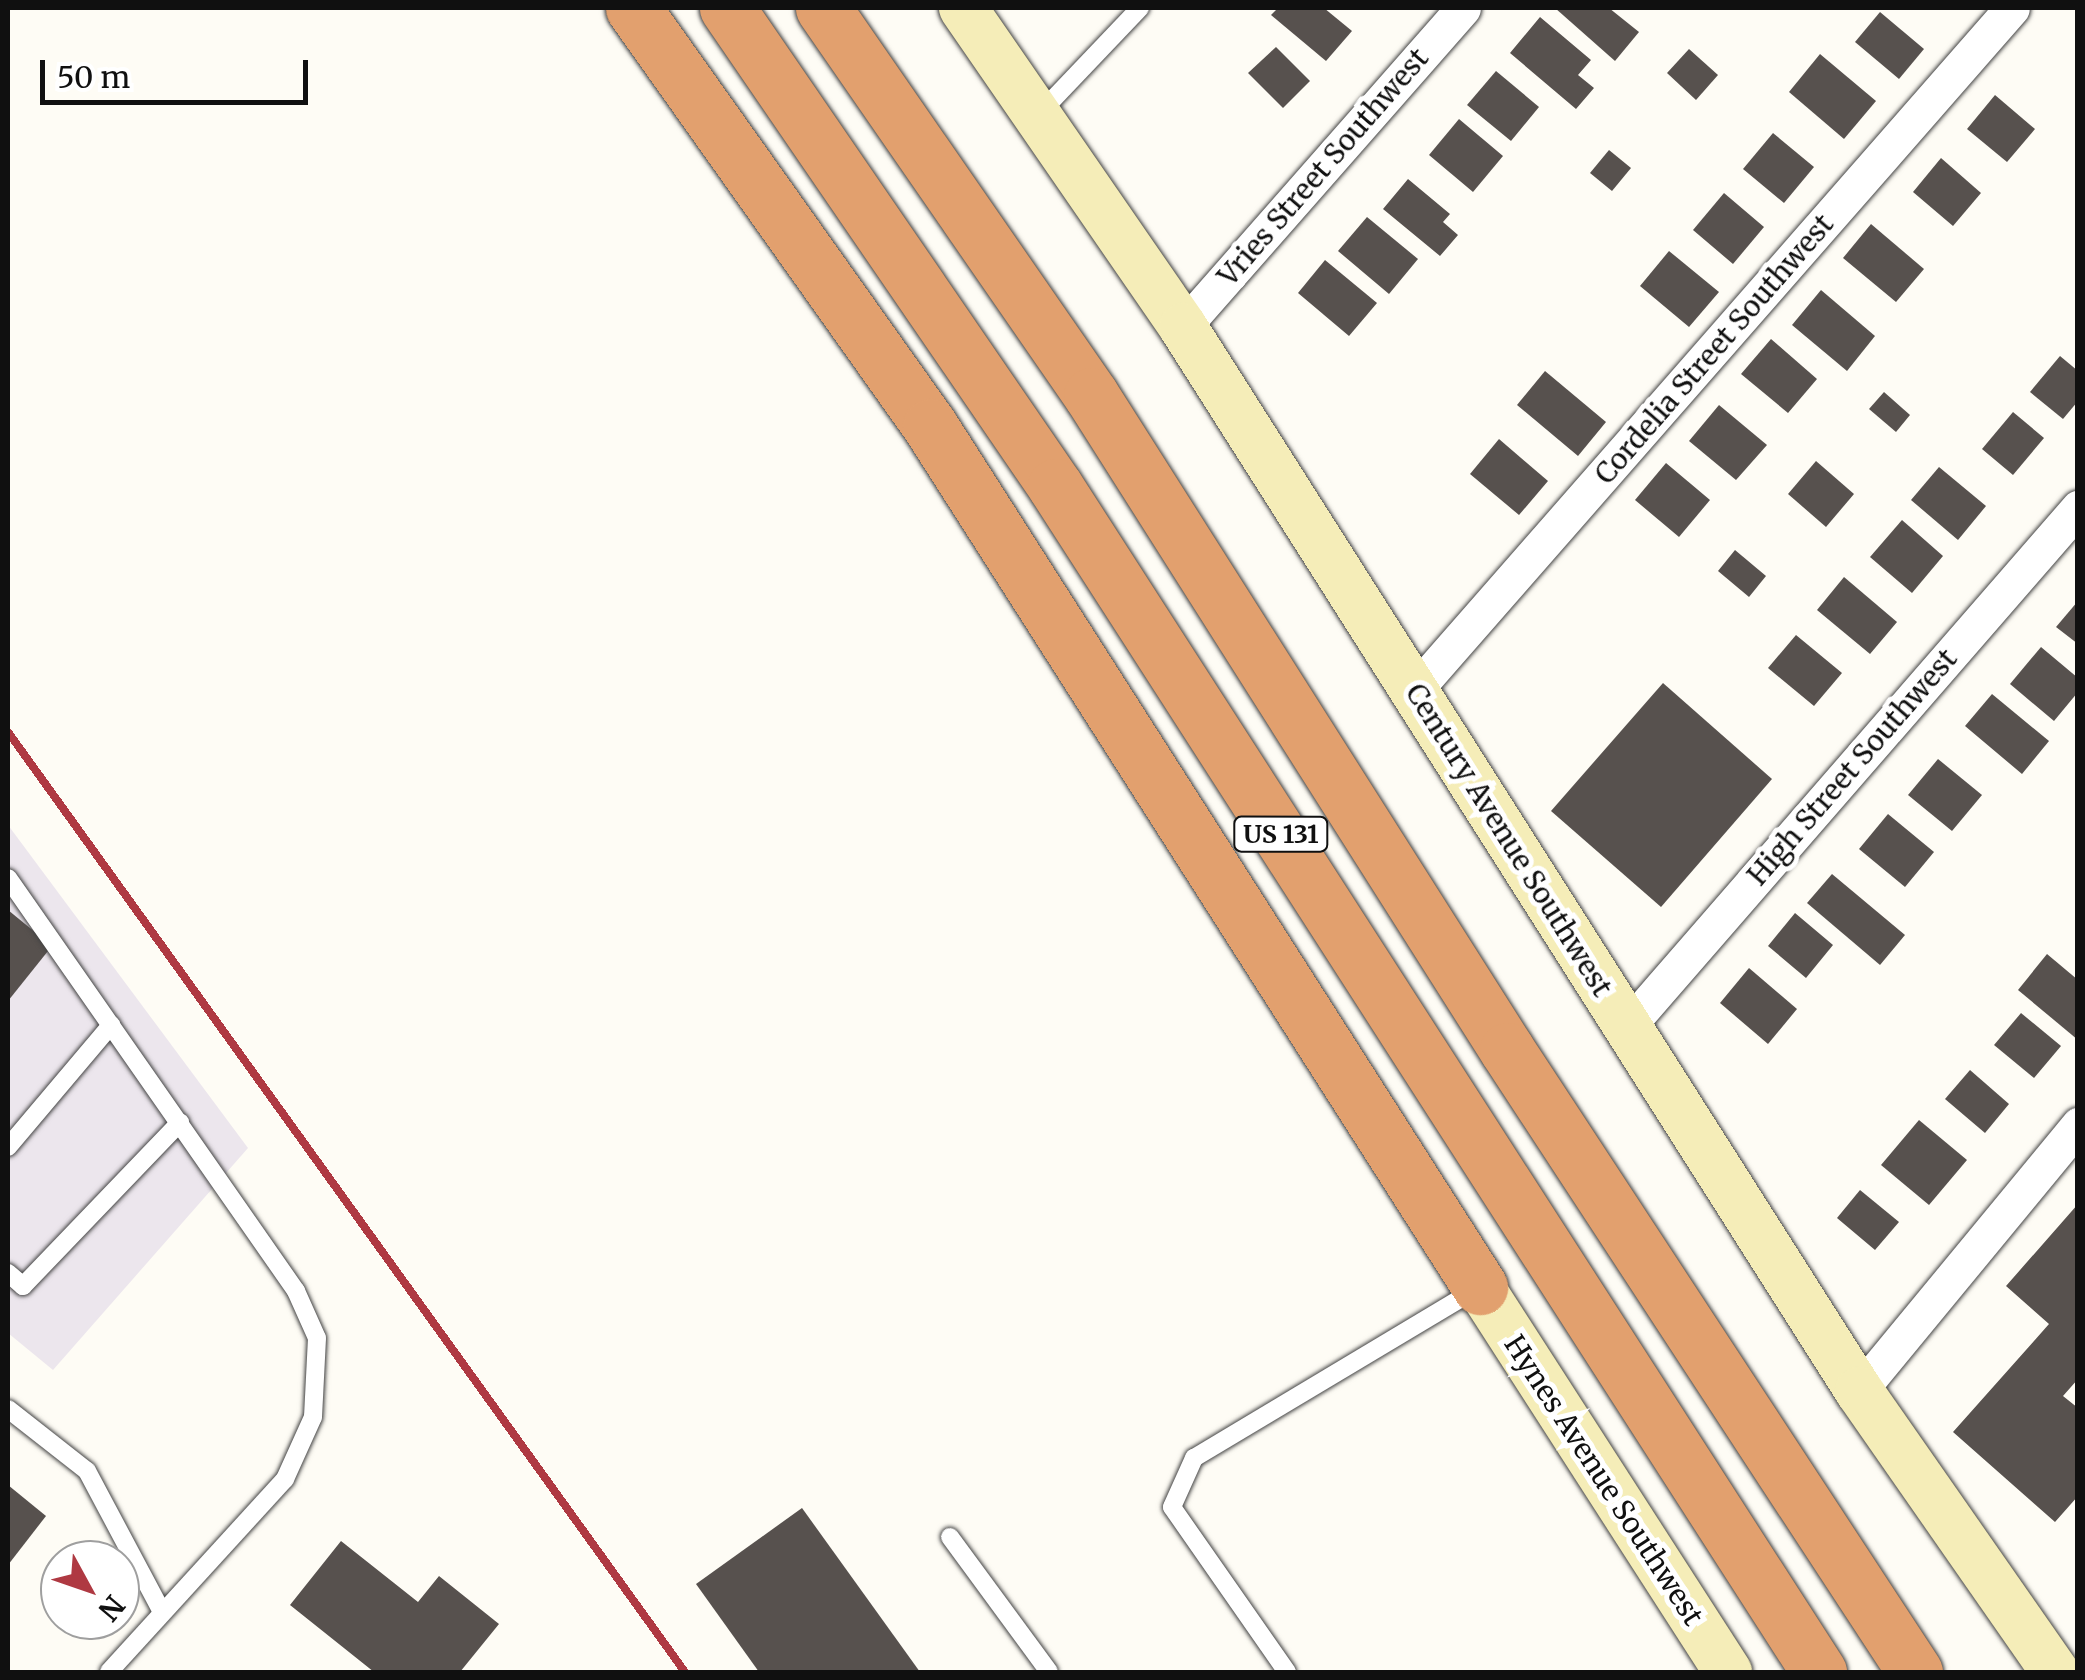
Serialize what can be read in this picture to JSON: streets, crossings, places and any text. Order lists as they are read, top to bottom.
{
  "streets": {
    "highway": ["US 131"],
    "street": [
      "Vries Street Southwest",
      "Cordelia Street Southwest",
      "High Street Southwest",
      "Century Avenue Southwest",
      "Hynes Avenue Southwest"
    ]
  },
  "crossings": [
    ["Vries Street Southwest", "Century Avenue Southwest"],
    ["Cordelia Street Southwest", "Century Avenue Southwest"],
    ["High Street Southwest", "Century Avenue Southwest"]
  ],
  "scale_bar": "50 m",
  "north": "bottom right"
}
